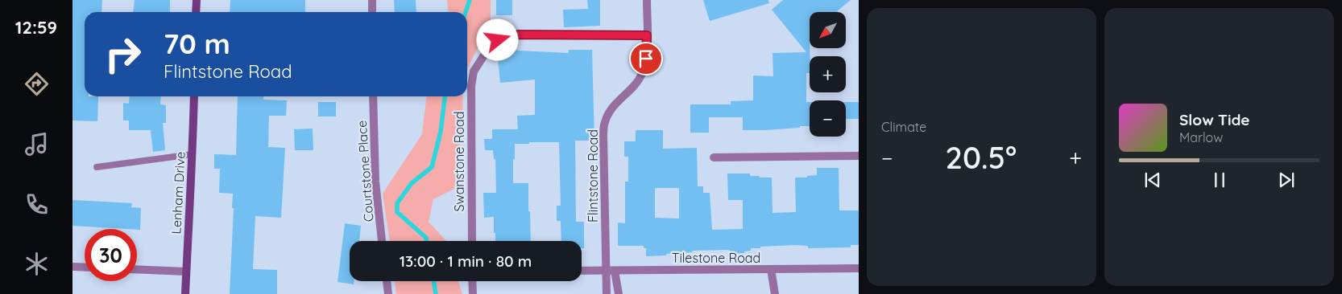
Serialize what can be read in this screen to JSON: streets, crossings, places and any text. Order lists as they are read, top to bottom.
{
  "streets": {
    "street": [
      "Swanstone Road",
      "Courtstone Place",
      "Flintstone Road",
      "Lenham Drive",
      "Tilestone Road"
    ]
  },
  "crossings": [
    ["Swanstone Road", "Flintstone Road"],
    ["Flintstone Road", "Tilestone Road"]
  ],
  "north": "bottom left",
  "page": {
    "tabs": "12:59",
    "tile": "Climate",
    "map_buttons": ["+", "−"],
    "turn": ["70 m", "Flintstone Road"],
    "song": ["Slow Tide", "Marlow"],
    "heat": ["−", "20.5°", "+"],
    "limit": "30",
    "trip": "13:00 · 1 min · 80 m"
  }
}
